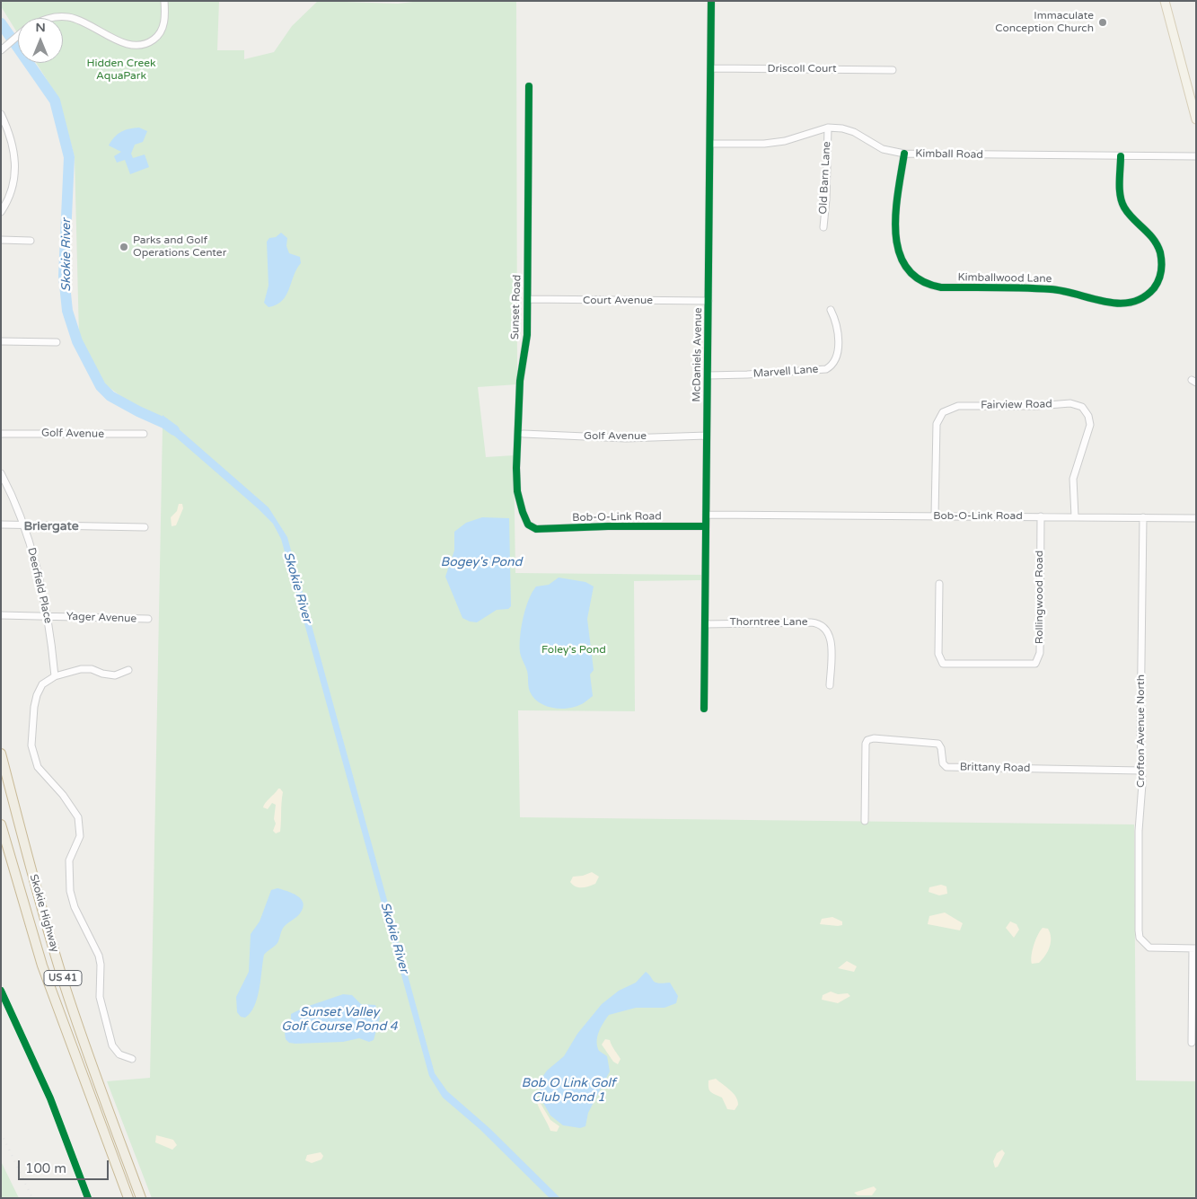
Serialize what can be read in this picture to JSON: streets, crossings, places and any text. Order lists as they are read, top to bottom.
{
  "streets": {
    "highway": ["Skokie Highway", "US 41"],
    "street": [
      "Driscoll Court",
      "Kimball Road",
      "Old Barn Lane",
      "Kimballwood Lane",
      "Court Avenue",
      "Sunset Road",
      "McDaniels Avenue",
      "Marvell Lane",
      "Fairview Road",
      "Golf Avenue",
      "Bob-O-Link Road",
      "Deerfield Place",
      "Rollingwood Road",
      "Yager Avenue",
      "Thorntree Lane",
      "Crofton Avenue North",
      "Brittany Road"
    ]
  },
  "crossings": [
    ["Driscoll Court", "McDaniels Avenue"],
    ["Kimball Road", "Old Barn Lane"],
    ["Kimball Road", "Kimballwood Lane"],
    ["Kimball Road", "McDaniels Avenue"],
    ["Court Avenue", "Sunset Road"],
    ["Court Avenue", "McDaniels Avenue"],
    ["Sunset Road", "Bob-O-Link Road"],
    ["McDaniels Avenue", "Marvell Lane"],
    ["McDaniels Avenue", "Golf Avenue"],
    ["McDaniels Avenue", "Bob-O-Link Road"],
    ["McDaniels Avenue", "Thorntree Lane"],
    ["Fairview Road", "Bob-O-Link Road"],
    ["Bob-O-Link Road", "Rollingwood Road"],
    ["Bob-O-Link Road", "Crofton Avenue North"],
    ["Deerfield Place", "Yager Avenue"],
    ["Crofton Avenue North", "Brittany Road"]
  ],
  "districts": ["Briergate"],
  "water": [
    "Skokie River",
    "Bogey's Pond",
    "Sunset Valley Golf Course Pond 4",
    "Bob O Link Golf Club Pond 1"
  ],
  "parks": ["Hidden Creek AquaPark", "Foley’s Pond"],
  "places": ["Immaculate Conception Church", "Parks and Golf Operations Center"],
  "scale_bar": "100 m",
  "north": "top"
}
